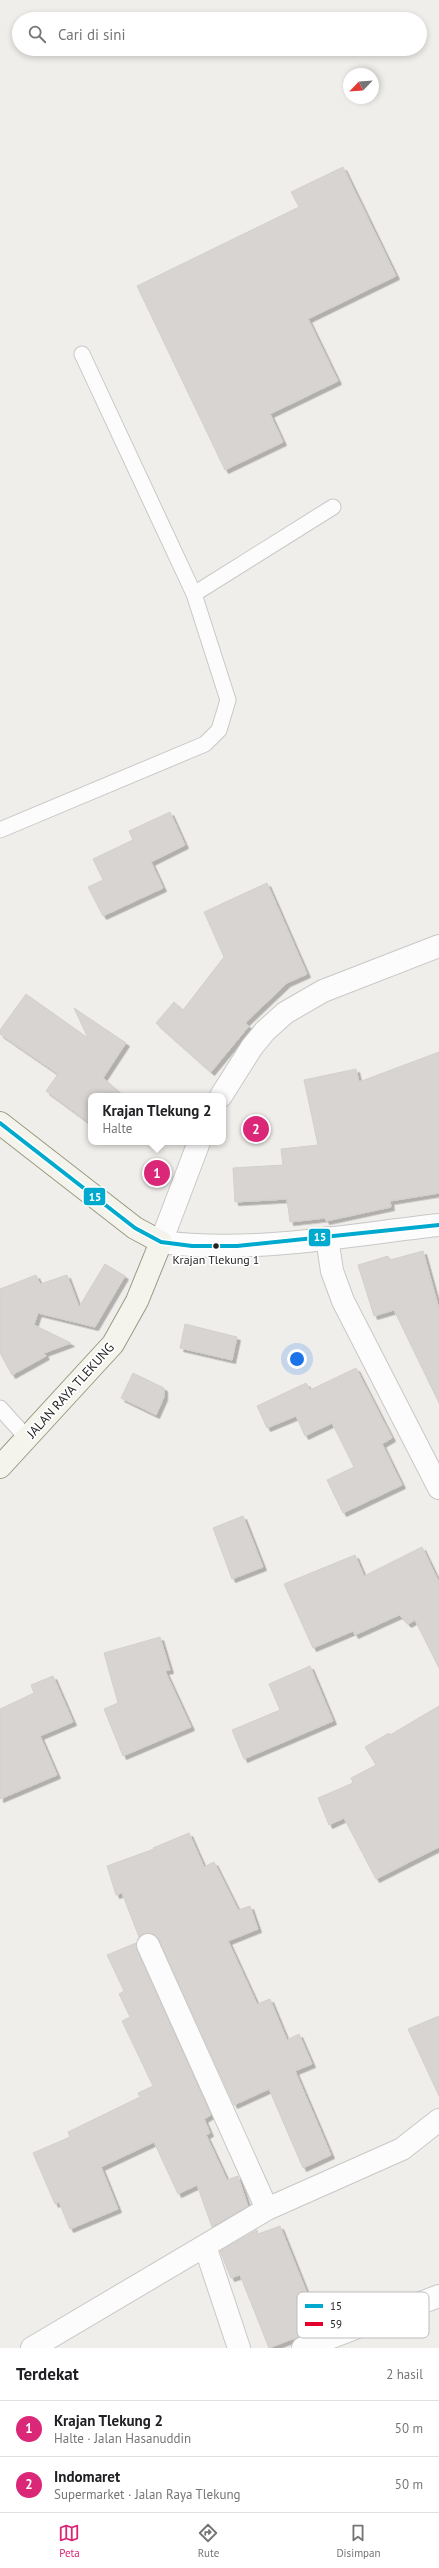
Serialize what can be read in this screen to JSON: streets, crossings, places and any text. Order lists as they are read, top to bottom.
{
  "streets": {
    "main road": ["JALAN RAYA TLEKUNG"]
  },
  "places": ["Krajan Tlekung 1"],
  "lines": ["transit line 15"],
  "legend": ["15", "59"],
  "north": "bottom left",
  "page": {
    "search": "Cari di sini",
    "popup": ["Krajan Tlekung 2", "Halte"],
    "pins": ["2", "1"],
    "heading": ["Terdekat", "2 hasil"],
    "list": [
      {
        "mark": "1",
        "name": "Krajan Tlekung 2",
        "note": "Halte · Jalan Hasanuddin",
        "value": "50 m"
      },
      {
        "mark": "2",
        "name": "Indomaret",
        "note": "Supermarket · Jalan Raya Tlekung",
        "value": "50 m"
      }
    ],
    "nav": ["Peta", "Rute", "Disimpan"]
  }
}
